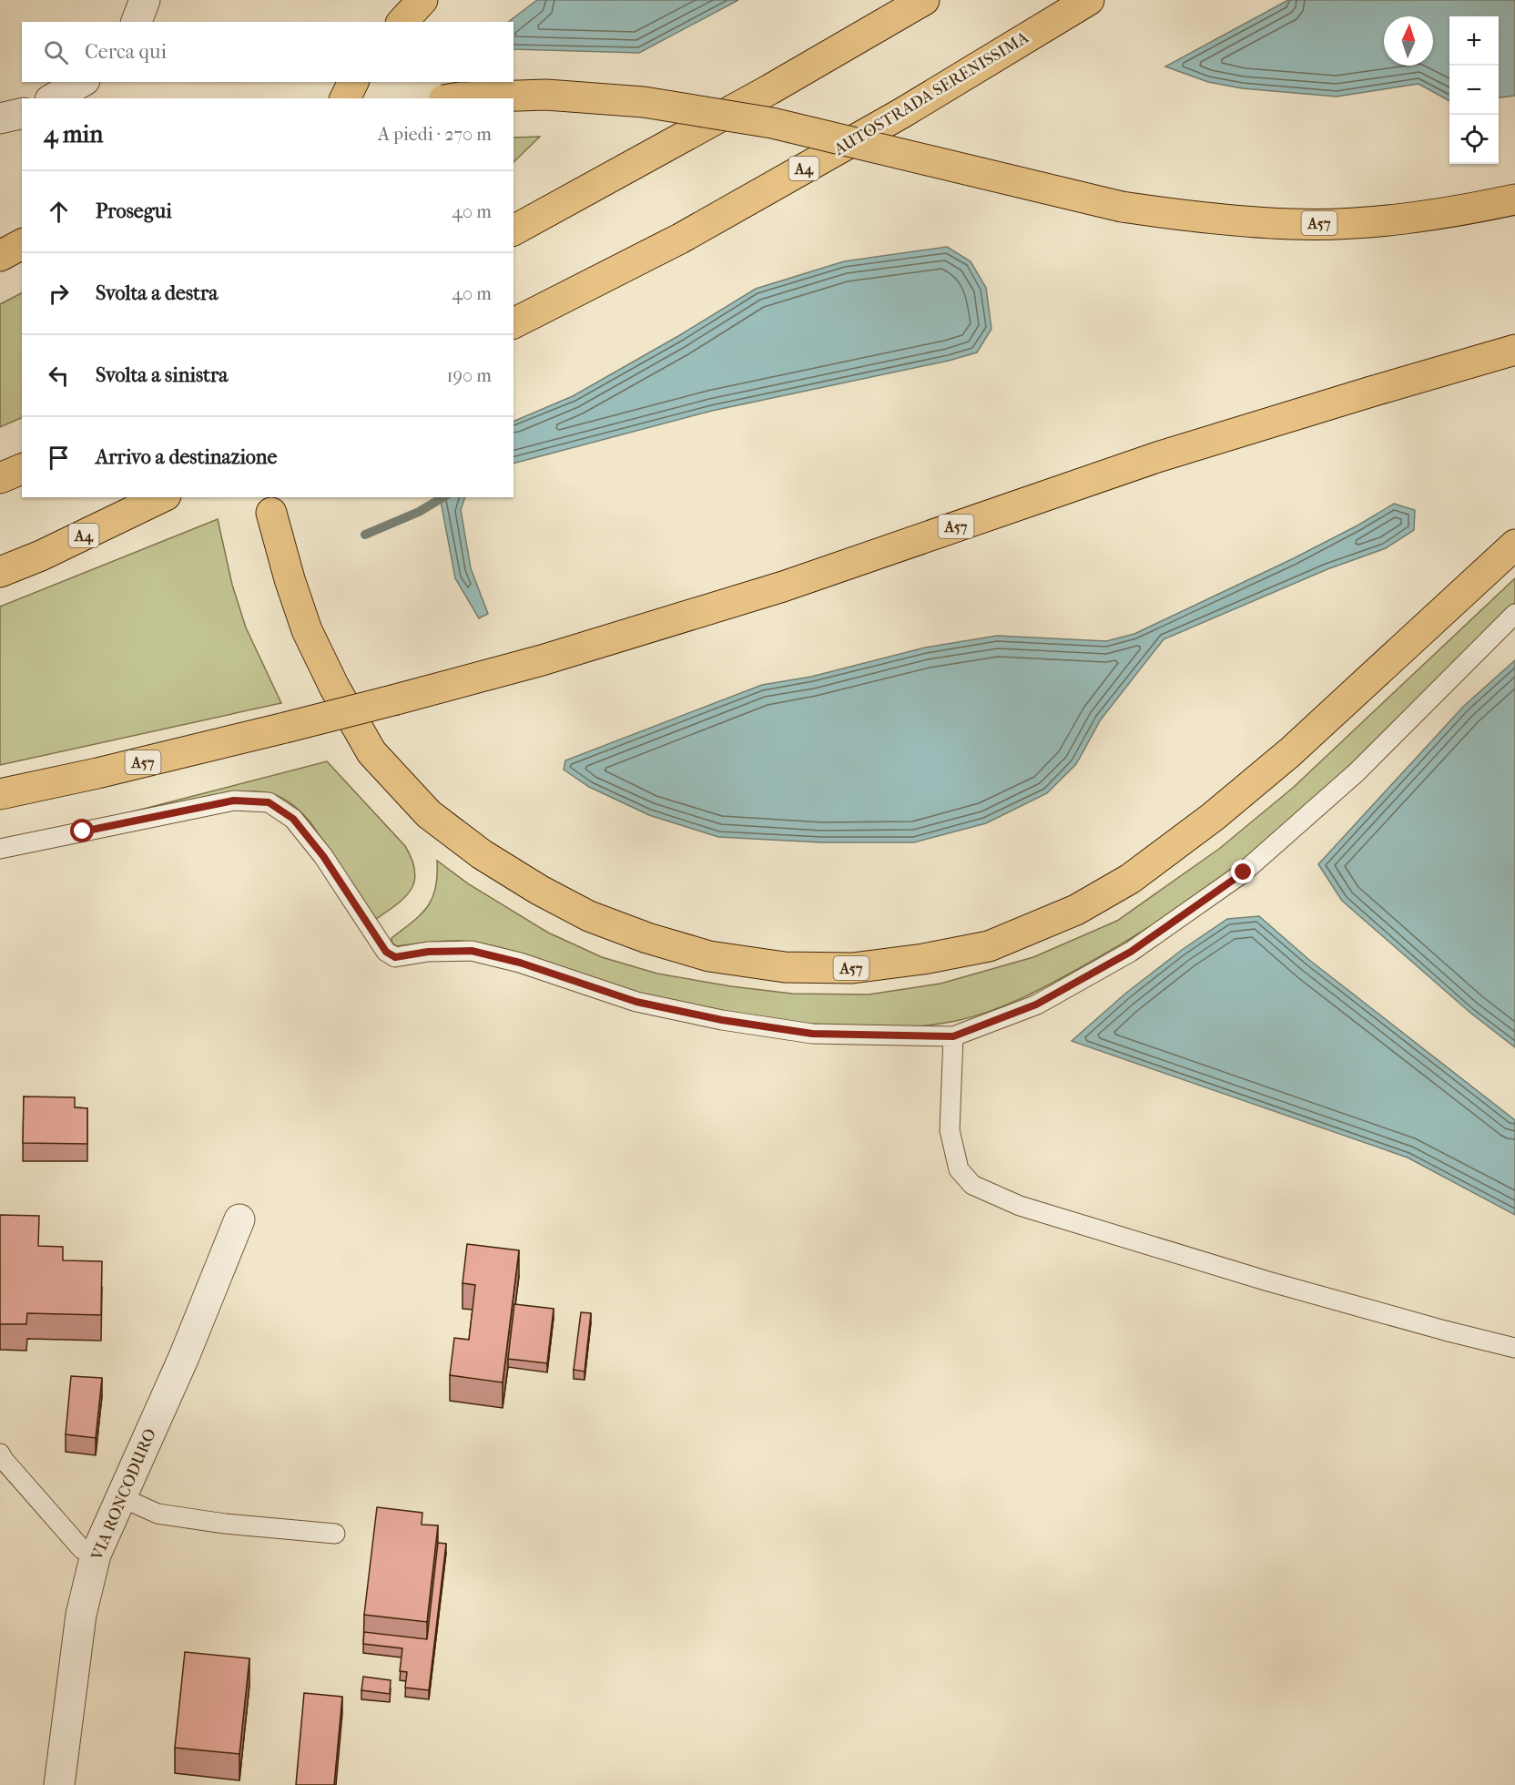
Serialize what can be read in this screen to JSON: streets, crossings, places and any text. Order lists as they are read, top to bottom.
{
  "streets": {
    "highway": ["AUTOSTRADA SERENISSIMA", "A4", "A57"],
    "street": ["VIA RONCODURO"]
  },
  "north": "top",
  "page": {
    "map_buttons": ["+", "−"],
    "search": "Cerca qui",
    "heading": ["4 min", "A piedi · 270 m"],
    "list": [
      ["Prosegui", "40 m"],
      ["Svolta a destra", "40 m"],
      ["Svolta a sinistra", "190 m"],
      "Arrivo a destinazione"
    ]
  }
}
